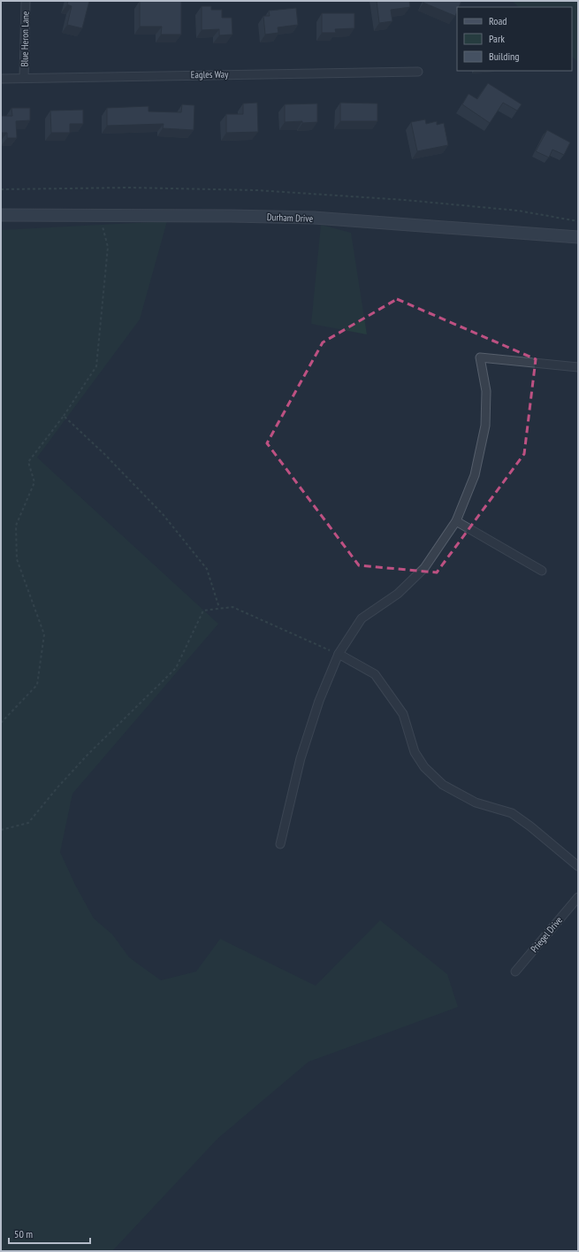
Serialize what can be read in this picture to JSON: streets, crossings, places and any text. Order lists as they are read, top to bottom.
{
  "streets": {
    "street": [
      "Blue Heron Lane",
      "Eagles Way",
      "Durham Drive",
      "Priegel Drive"
    ]
  },
  "crossings": [
    ["Blue Heron Lane", "Eagles Way"]
  ],
  "legend": ["Road", "Park", "Building"],
  "scale_bar": "50 m"
}
